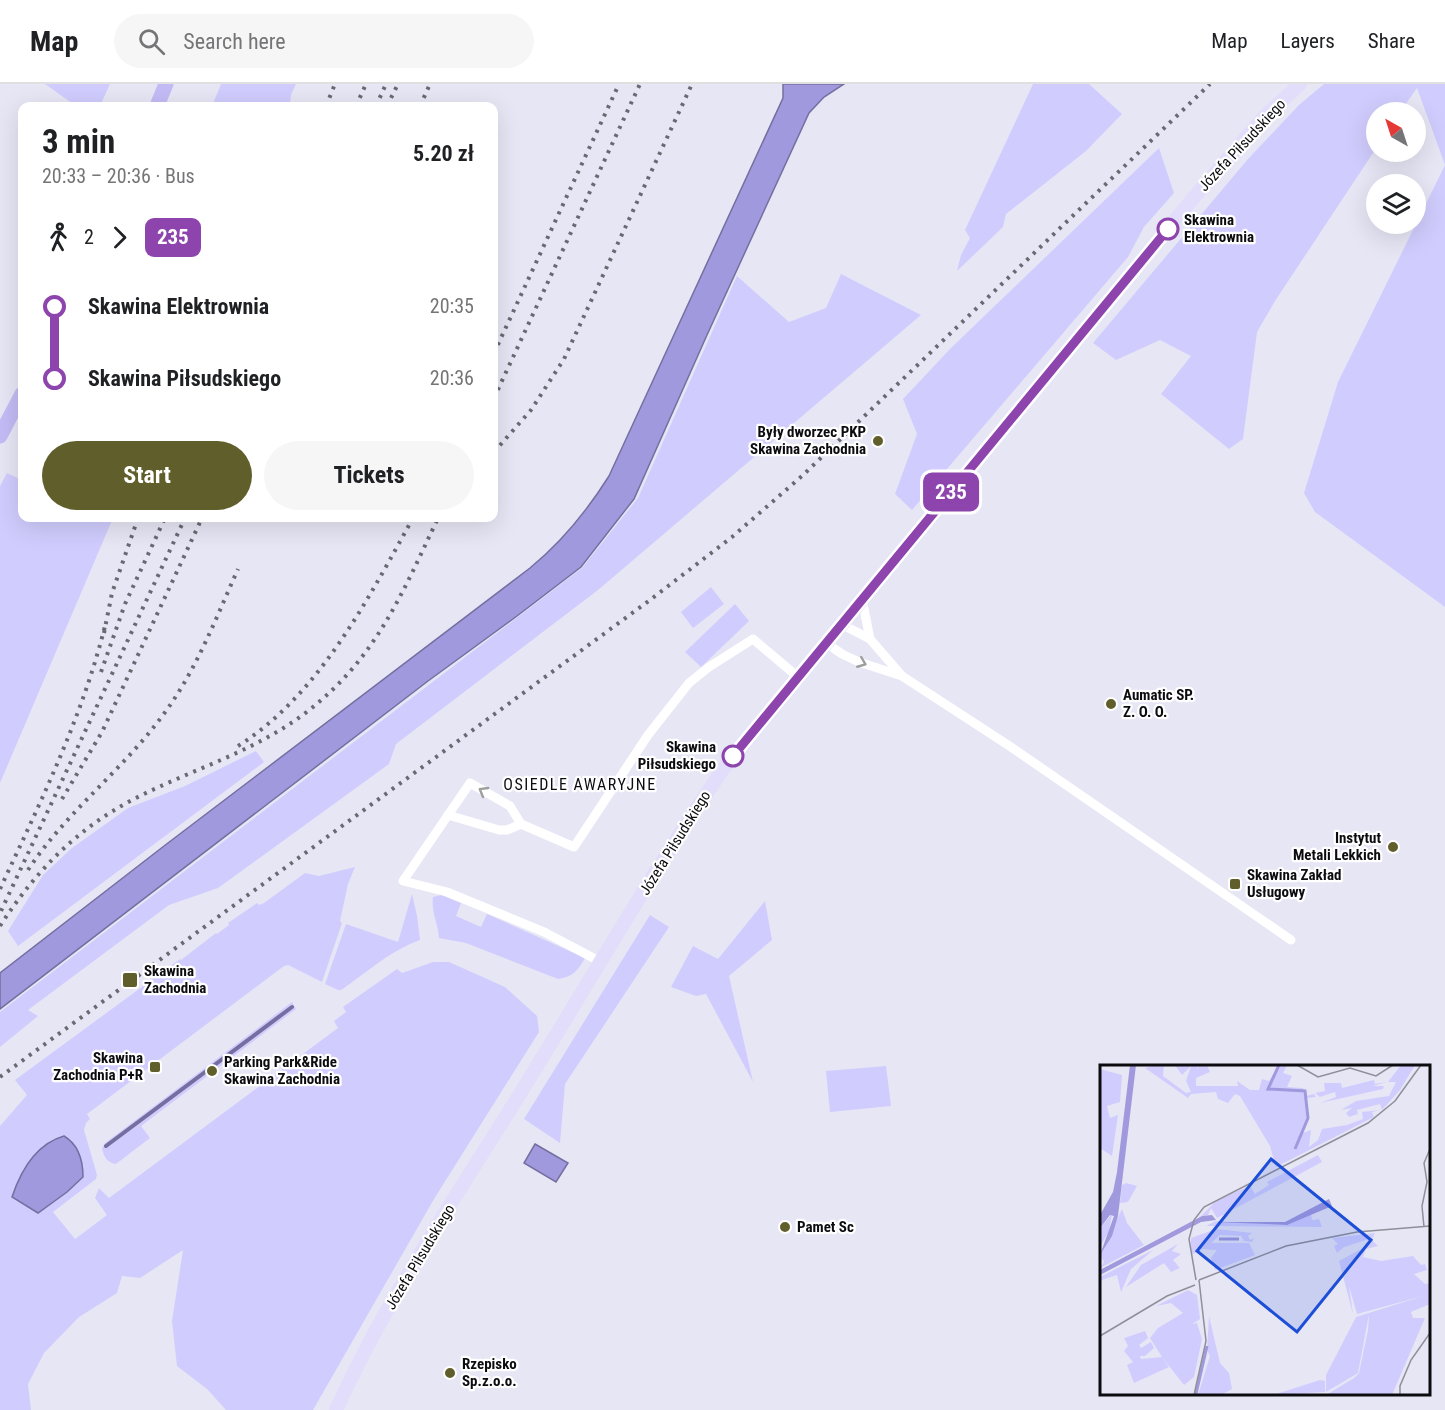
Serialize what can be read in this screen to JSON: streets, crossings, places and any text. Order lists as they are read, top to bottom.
{
  "streets": {
    "main road": ["Józefa Piłsudskiego"]
  },
  "districts": ["OSIEDLE AWARYJNE"],
  "places": {
    "other": [
      "Skawina Elektrownia",
      "Były dworzec PKP Skawina Zachodnia",
      "Aumatic SP. Z. O. O.",
      "Skawina Piłsudskiego",
      "Instytut Metali Lekkich",
      "Parking Park&Ride Skawina Zachodnia",
      "Pamet Sc",
      "Rzepisko Sp.z.o.o."
    ],
    "transit": ["Skawina Zakład Usługowy", "Skawina Zachodnia", "Skawina Zachodnia P+R"]
  },
  "lines": ["bus line 235"],
  "north": "top left",
  "page": {
    "header": "Map",
    "search": "Search here",
    "nav": ["Map", "Layers", "Share"],
    "on_map": "235",
    "heading": ["3 min", "20:33 – 20:36 · Bus", "5.20 zł"],
    "legs": ["2", "235"],
    "list": [
      {
        "name": "Skawina Elektrownia",
        "value": "20:35"
      },
      {
        "name": "Skawina Piłsudskiego",
        "value": "20:36"
      }
    ],
    "buttons": ["Start", "Tickets"]
  }
}
